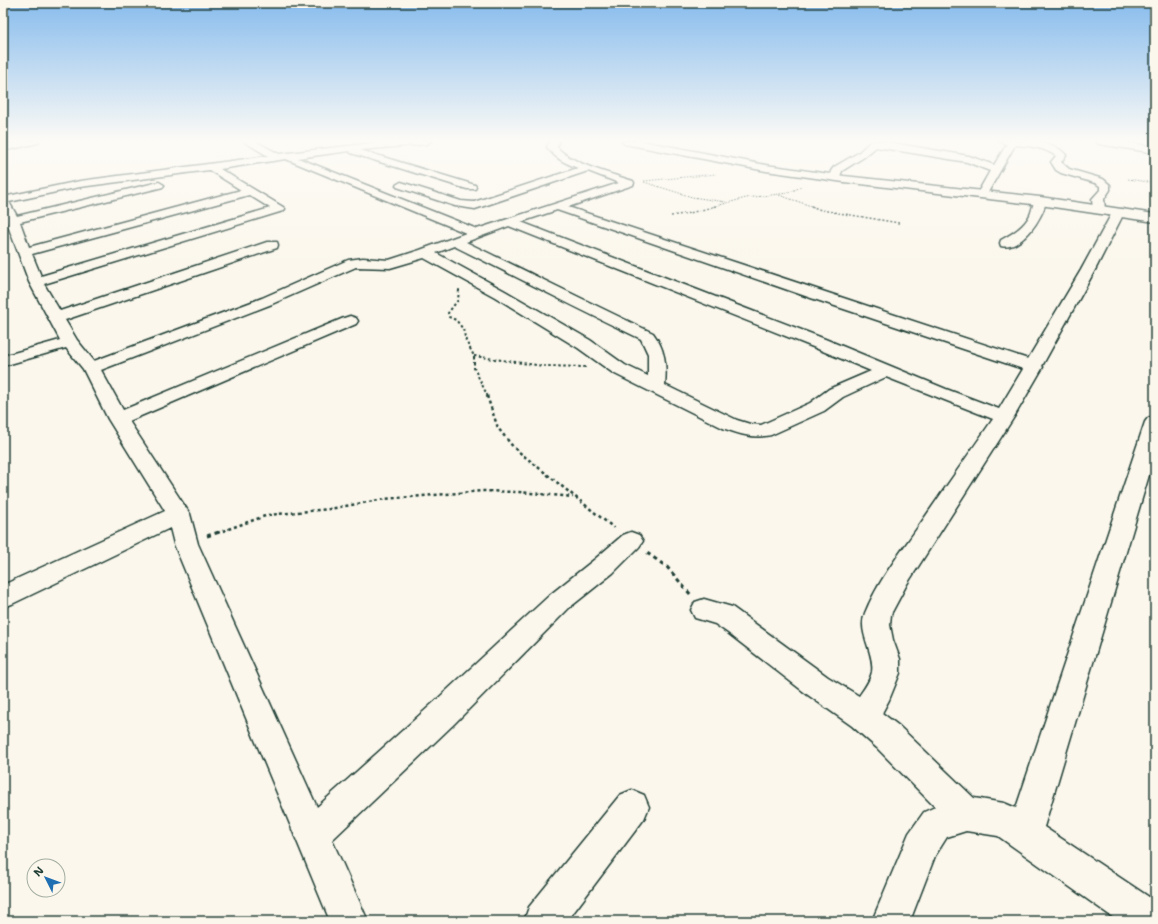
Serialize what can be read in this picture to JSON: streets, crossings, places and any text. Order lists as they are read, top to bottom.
{
  "north": "top left"
}
